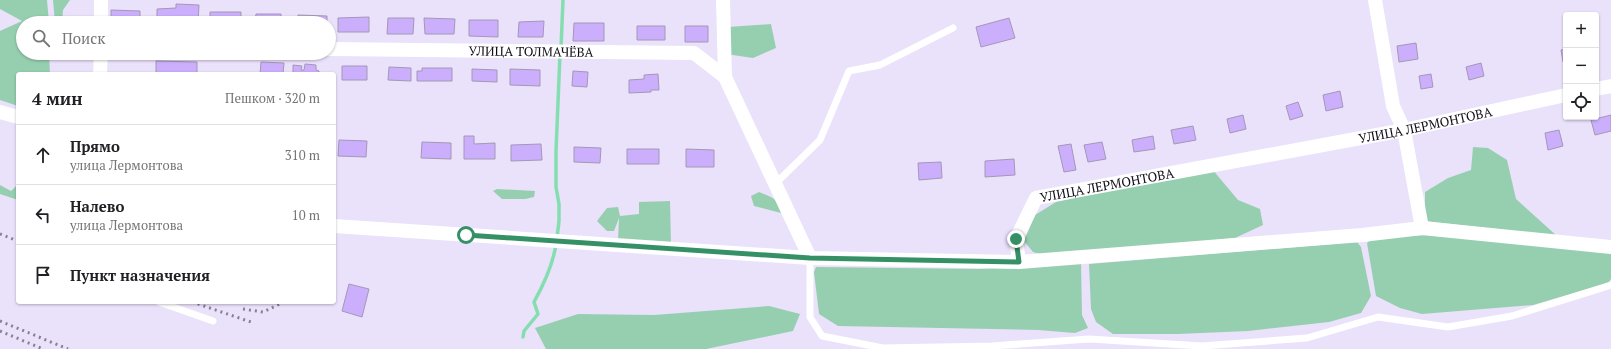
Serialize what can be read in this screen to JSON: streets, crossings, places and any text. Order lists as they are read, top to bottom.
{
  "streets": {
    "street": ["УЛИЦА ТОЛМАЧЁВА", "УЛИЦА ЛЕРМОНТОВА"]
  },
  "page": {
    "map_buttons": ["+", "−"],
    "search": "Поиск",
    "heading": ["4 мин", "Пешком · 320 m"],
    "list": [
      ["Прямо", "улица Лермонтова", "310 m"],
      ["Налево", "улица Лермонтова", "10 m"],
      "Пункт назначения"
    ]
  }
}
